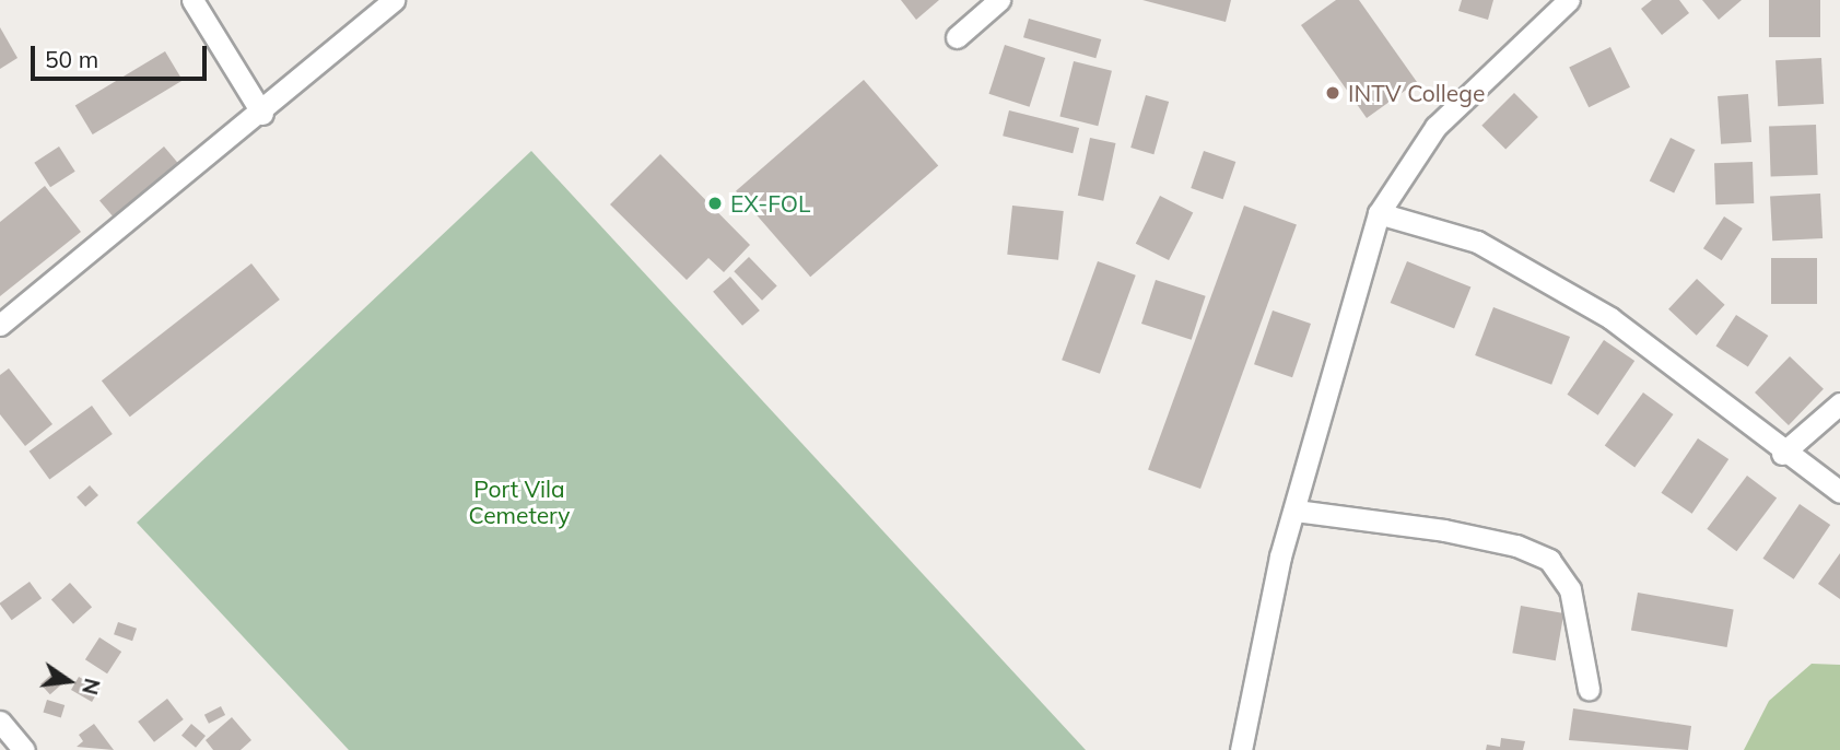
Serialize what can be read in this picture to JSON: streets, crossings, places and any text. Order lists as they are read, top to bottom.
{
  "parks": ["Port Vila Cemetery"],
  "places": ["INTV College", "EX-FOL"],
  "scale_bar": "50 m",
  "north": "right"
}
